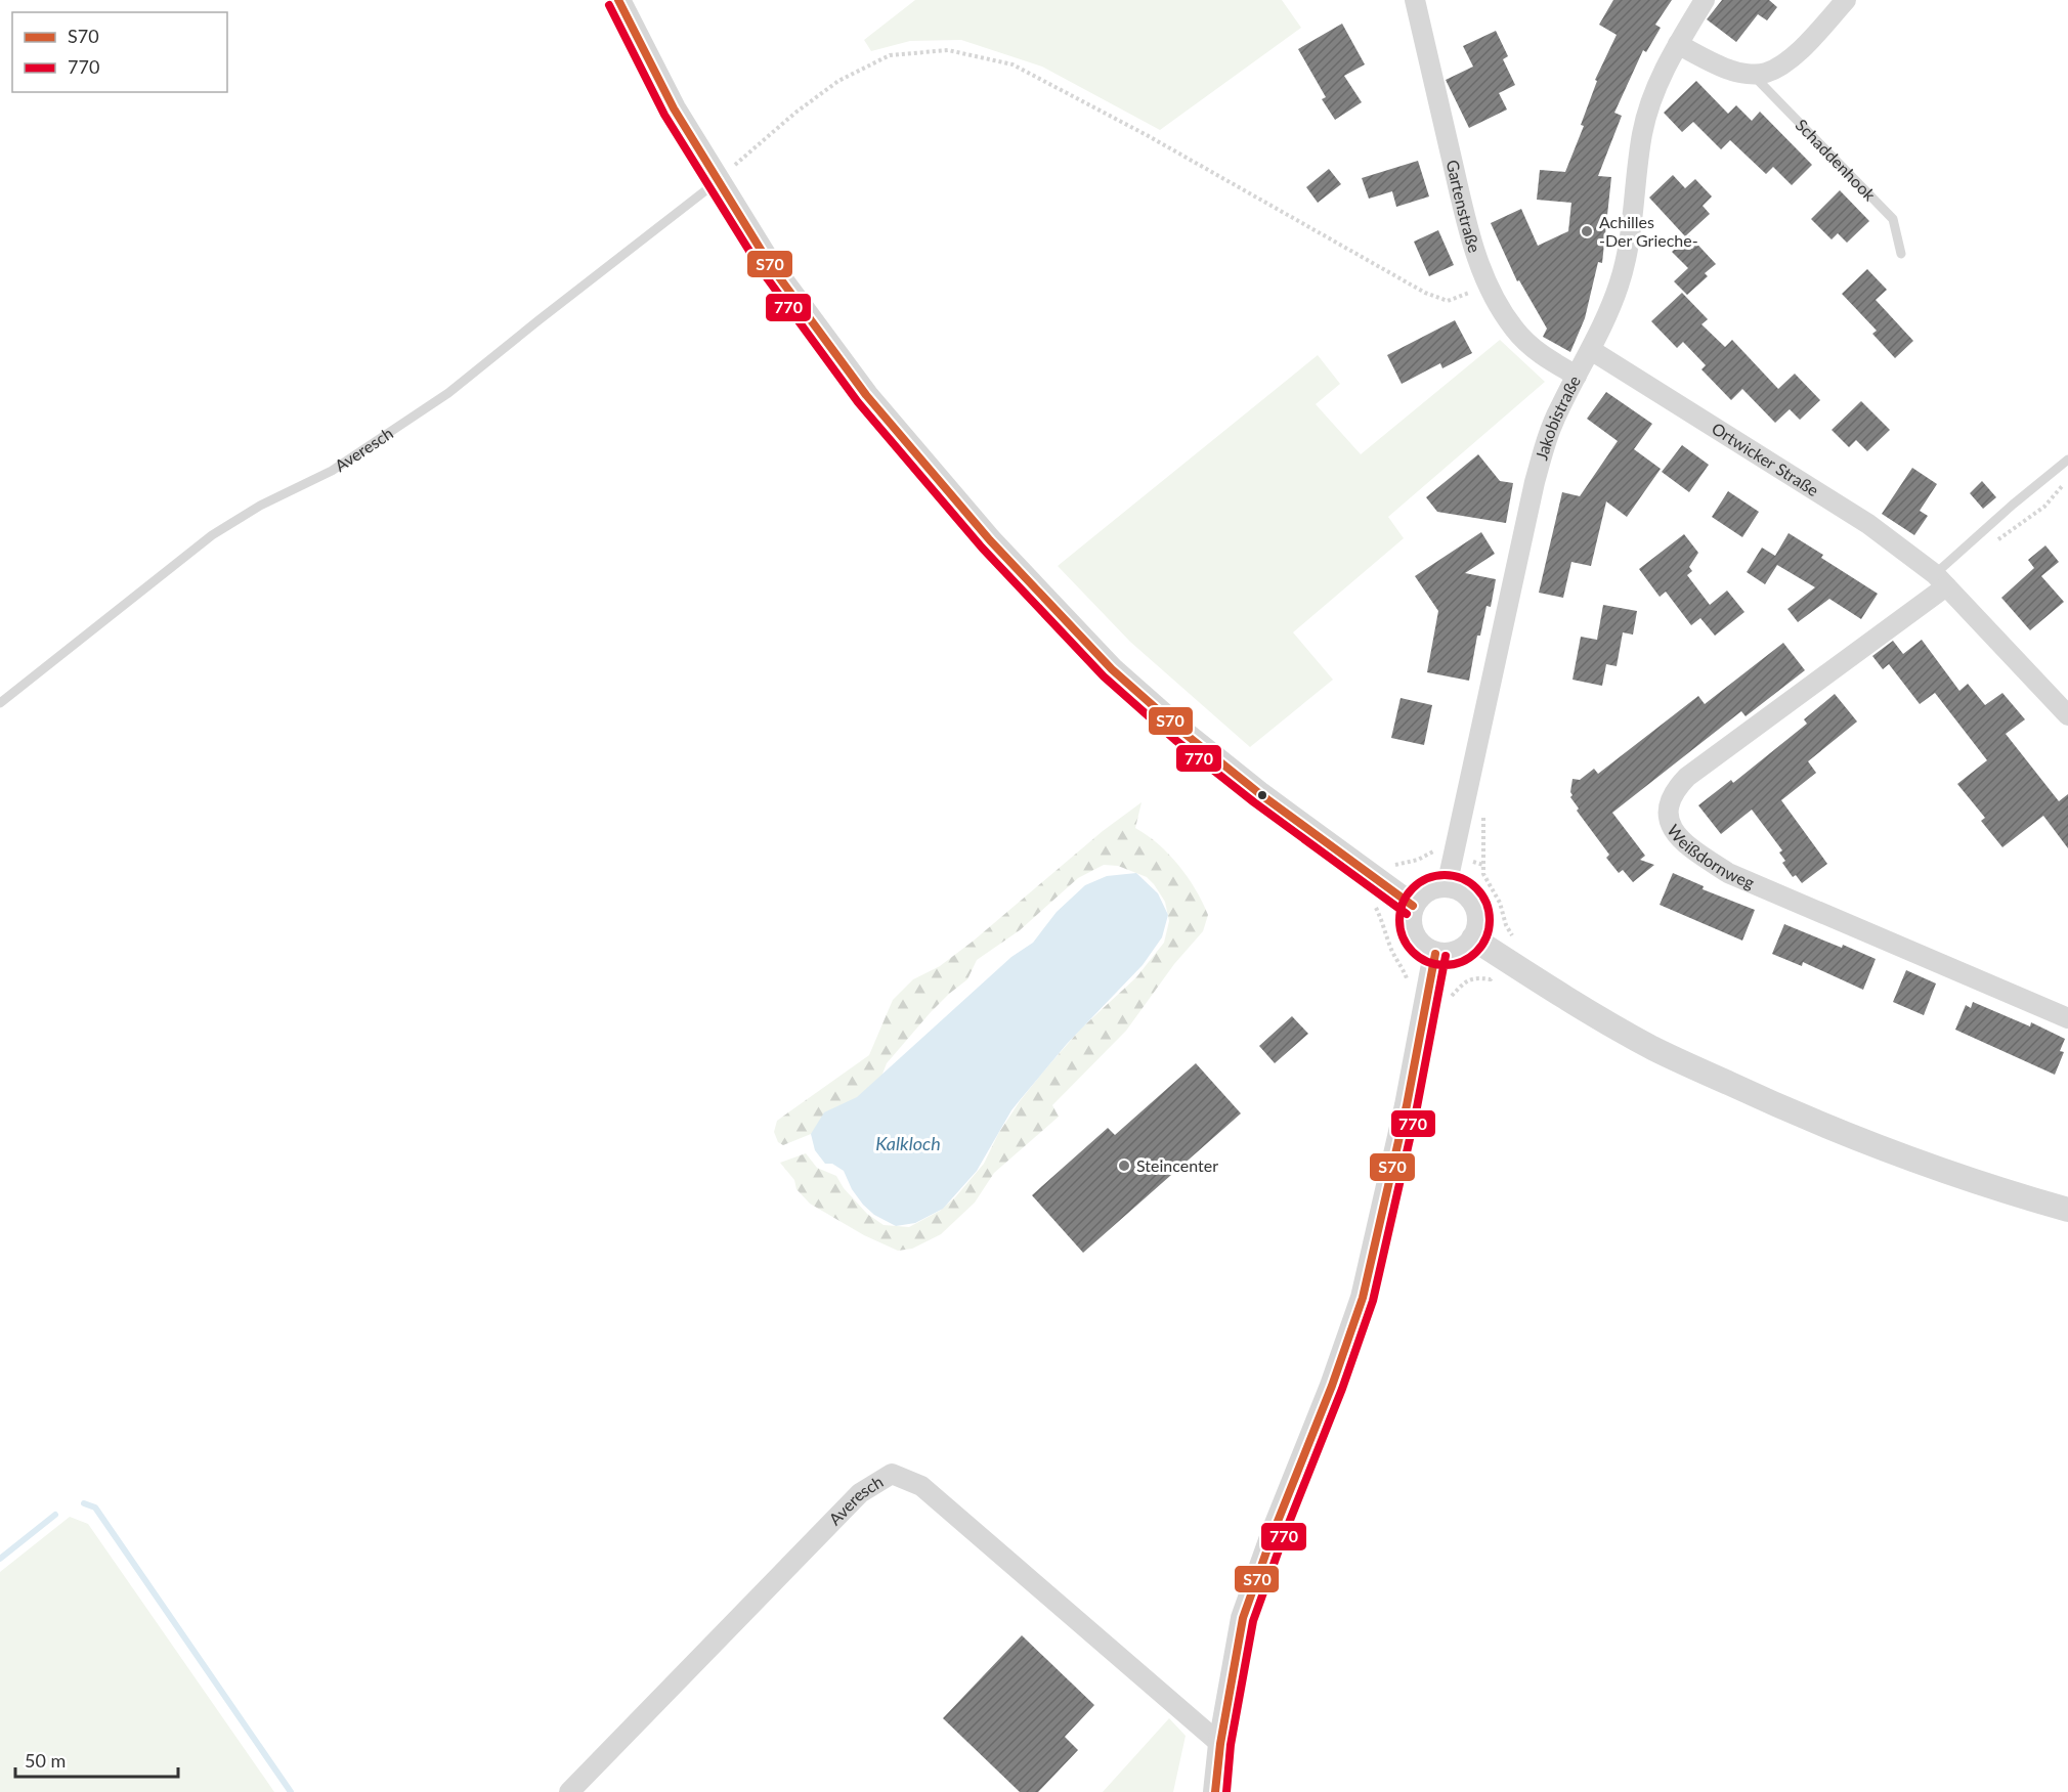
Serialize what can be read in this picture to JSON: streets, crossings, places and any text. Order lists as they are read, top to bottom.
{
  "streets": {
    "street": [
      "Gartenstraße",
      "Jakobistraße",
      "Averesch",
      "Ortwicker Straße",
      "Weißdornweg"
    ],
    "lane": ["Schaddenhook"]
  },
  "crossings": [
    ["Gartenstraße", "Jakobistraße"],
    ["Jakobistraße", "Ortwicker Straße"],
    ["Ortwicker Straße", "Weißdornweg"]
  ],
  "water": ["Kalkloch"],
  "places": ["Achilles -Der Grieche-", "Steincenter"],
  "lines": ["transit line S70", "transit line 770"],
  "legend": ["S70", "770"],
  "scale_bar": "50 m"
}
